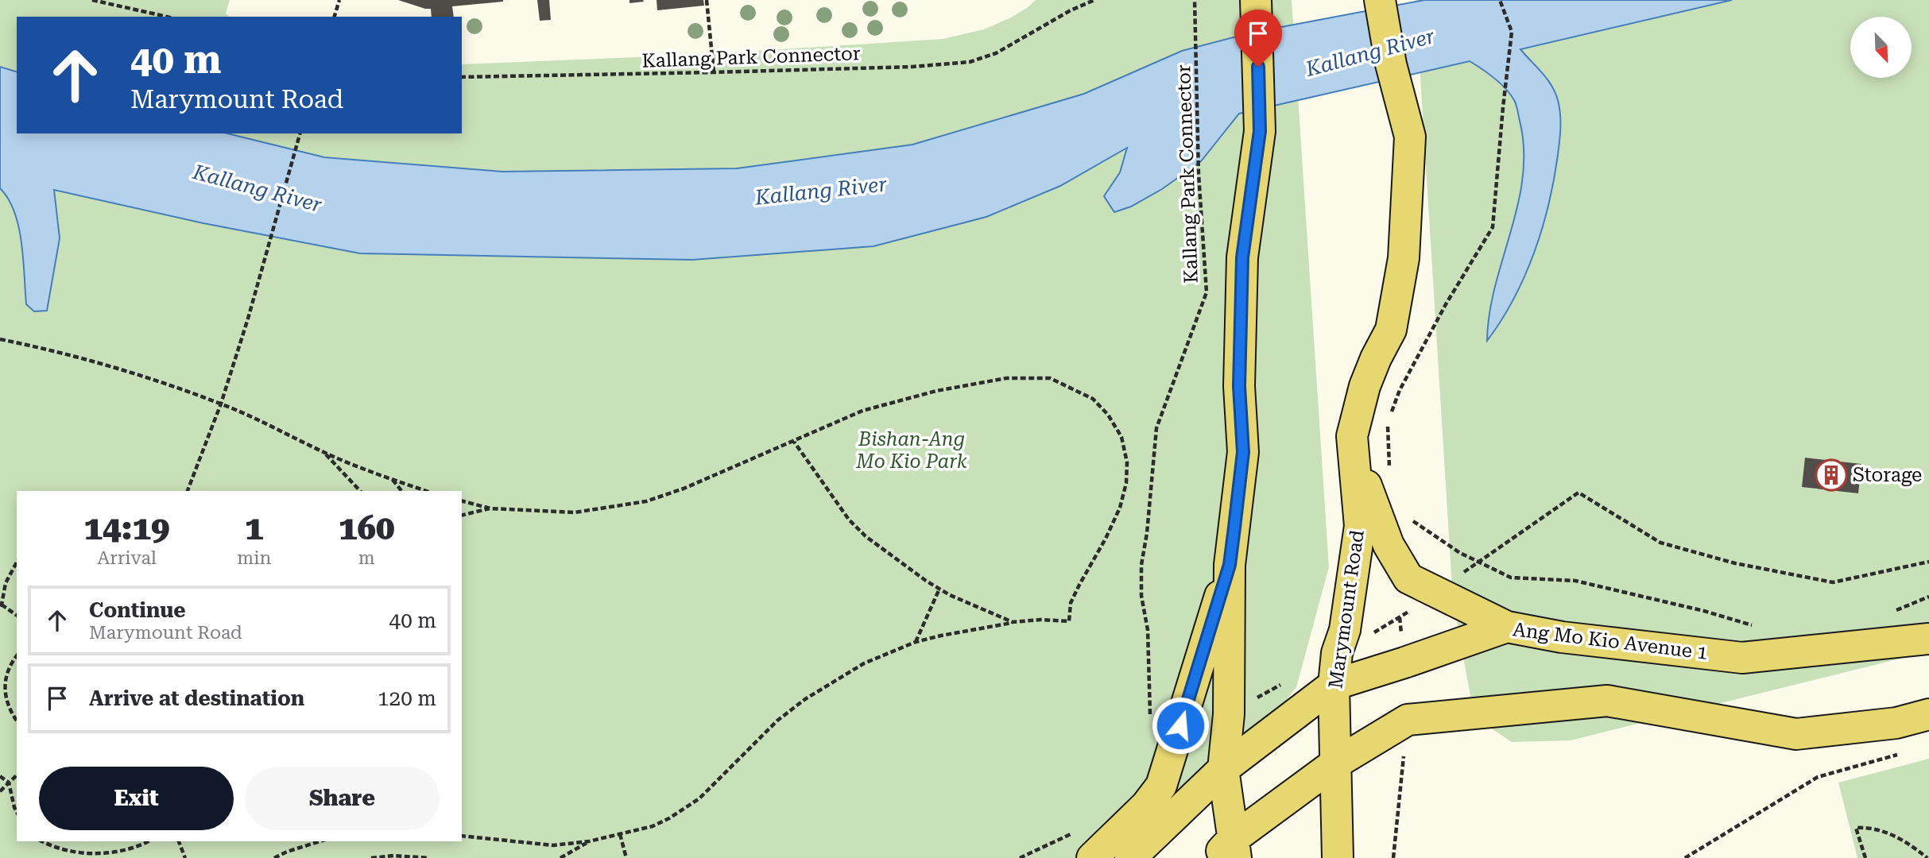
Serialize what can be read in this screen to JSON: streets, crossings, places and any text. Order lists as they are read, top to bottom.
{
  "streets": {
    "main road": ["Marymount Road", "Ang Mo Kio Avenue 1"],
    "path": ["Kallang Park Connector"]
  },
  "crossings": [
    ["Marymount Road", "Ang Mo Kio Avenue 1"]
  ],
  "water": ["Kallang River"],
  "parks": ["Bishan-Ang Mo Kio Park"],
  "places": {
    "building": ["Storage"]
  },
  "north": "bottom right",
  "page": {
    "turn": ["40 m", "Marymount Road"],
    "eta": [
      "14:19",
      "Arrival",
      "1",
      "min",
      "160",
      "m"
    ],
    "list": [
      {
        "name": "Continue",
        "note": "Marymount Road",
        "value": "40 m"
      },
      {
        "name": "Arrive at destination",
        "value": "120 m"
      }
    ],
    "buttons": ["Exit", "Share"]
  }
}
